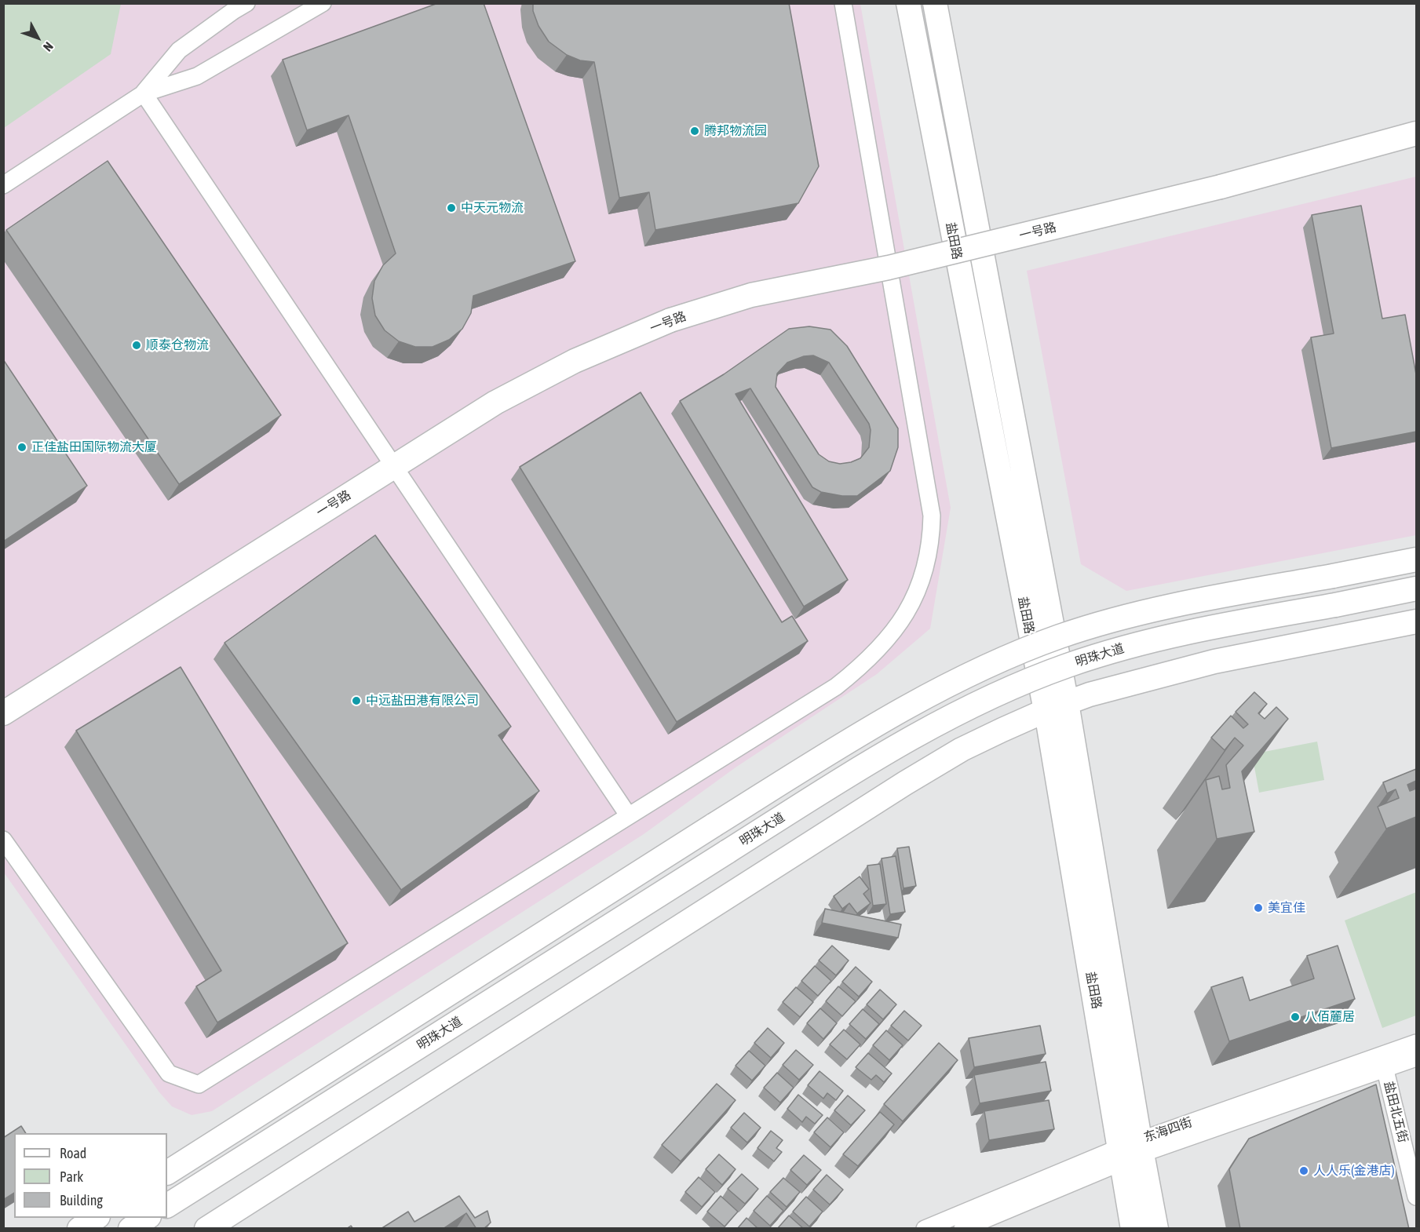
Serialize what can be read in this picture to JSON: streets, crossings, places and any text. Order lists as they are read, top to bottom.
{
  "streets": {
    "street": [
      "一号路",
      "盐田路",
      "明珠大道",
      "盐田北五街",
      "东海四街"
    ]
  },
  "crossings": [
    ["盐田路", "东海四街"],
    ["盐田北五街", "东海四街"]
  ],
  "places": [
    "腾邦物流园",
    "中天元物流",
    "顺泰仓物流",
    "正佳盐田国际物流大厦",
    "中远盐田港有限公司",
    "美宜佳",
    "八佰麓居",
    "人人乐(金港店)"
  ],
  "legend": ["Road", "Park", "Building"],
  "north": "bottom right"
}
